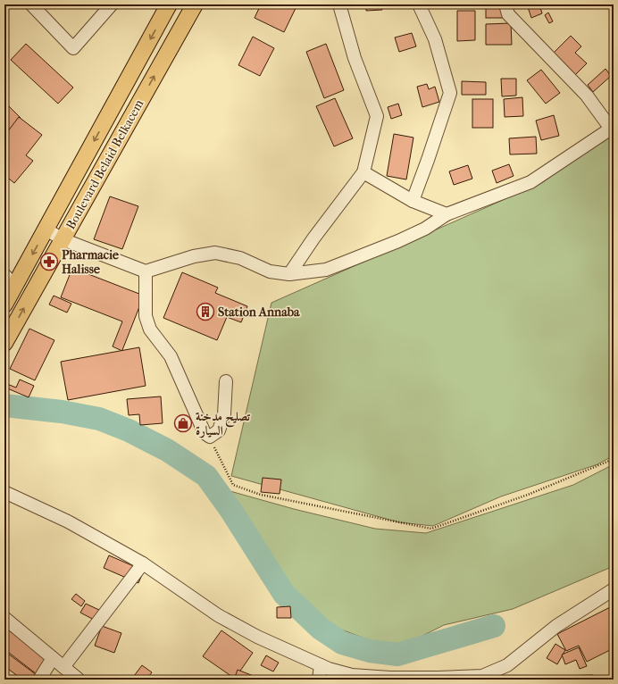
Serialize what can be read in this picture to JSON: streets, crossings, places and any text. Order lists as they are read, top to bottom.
{
  "streets": {
    "main road": ["Boulevard Belaid Belkacem"]
  },
  "places": {
    "pharmacy": ["Pharmacie Halisse"],
    "building": ["Station Annaba"],
    "shop": ["تصليح مدخنة السيارة"]
  }
}
